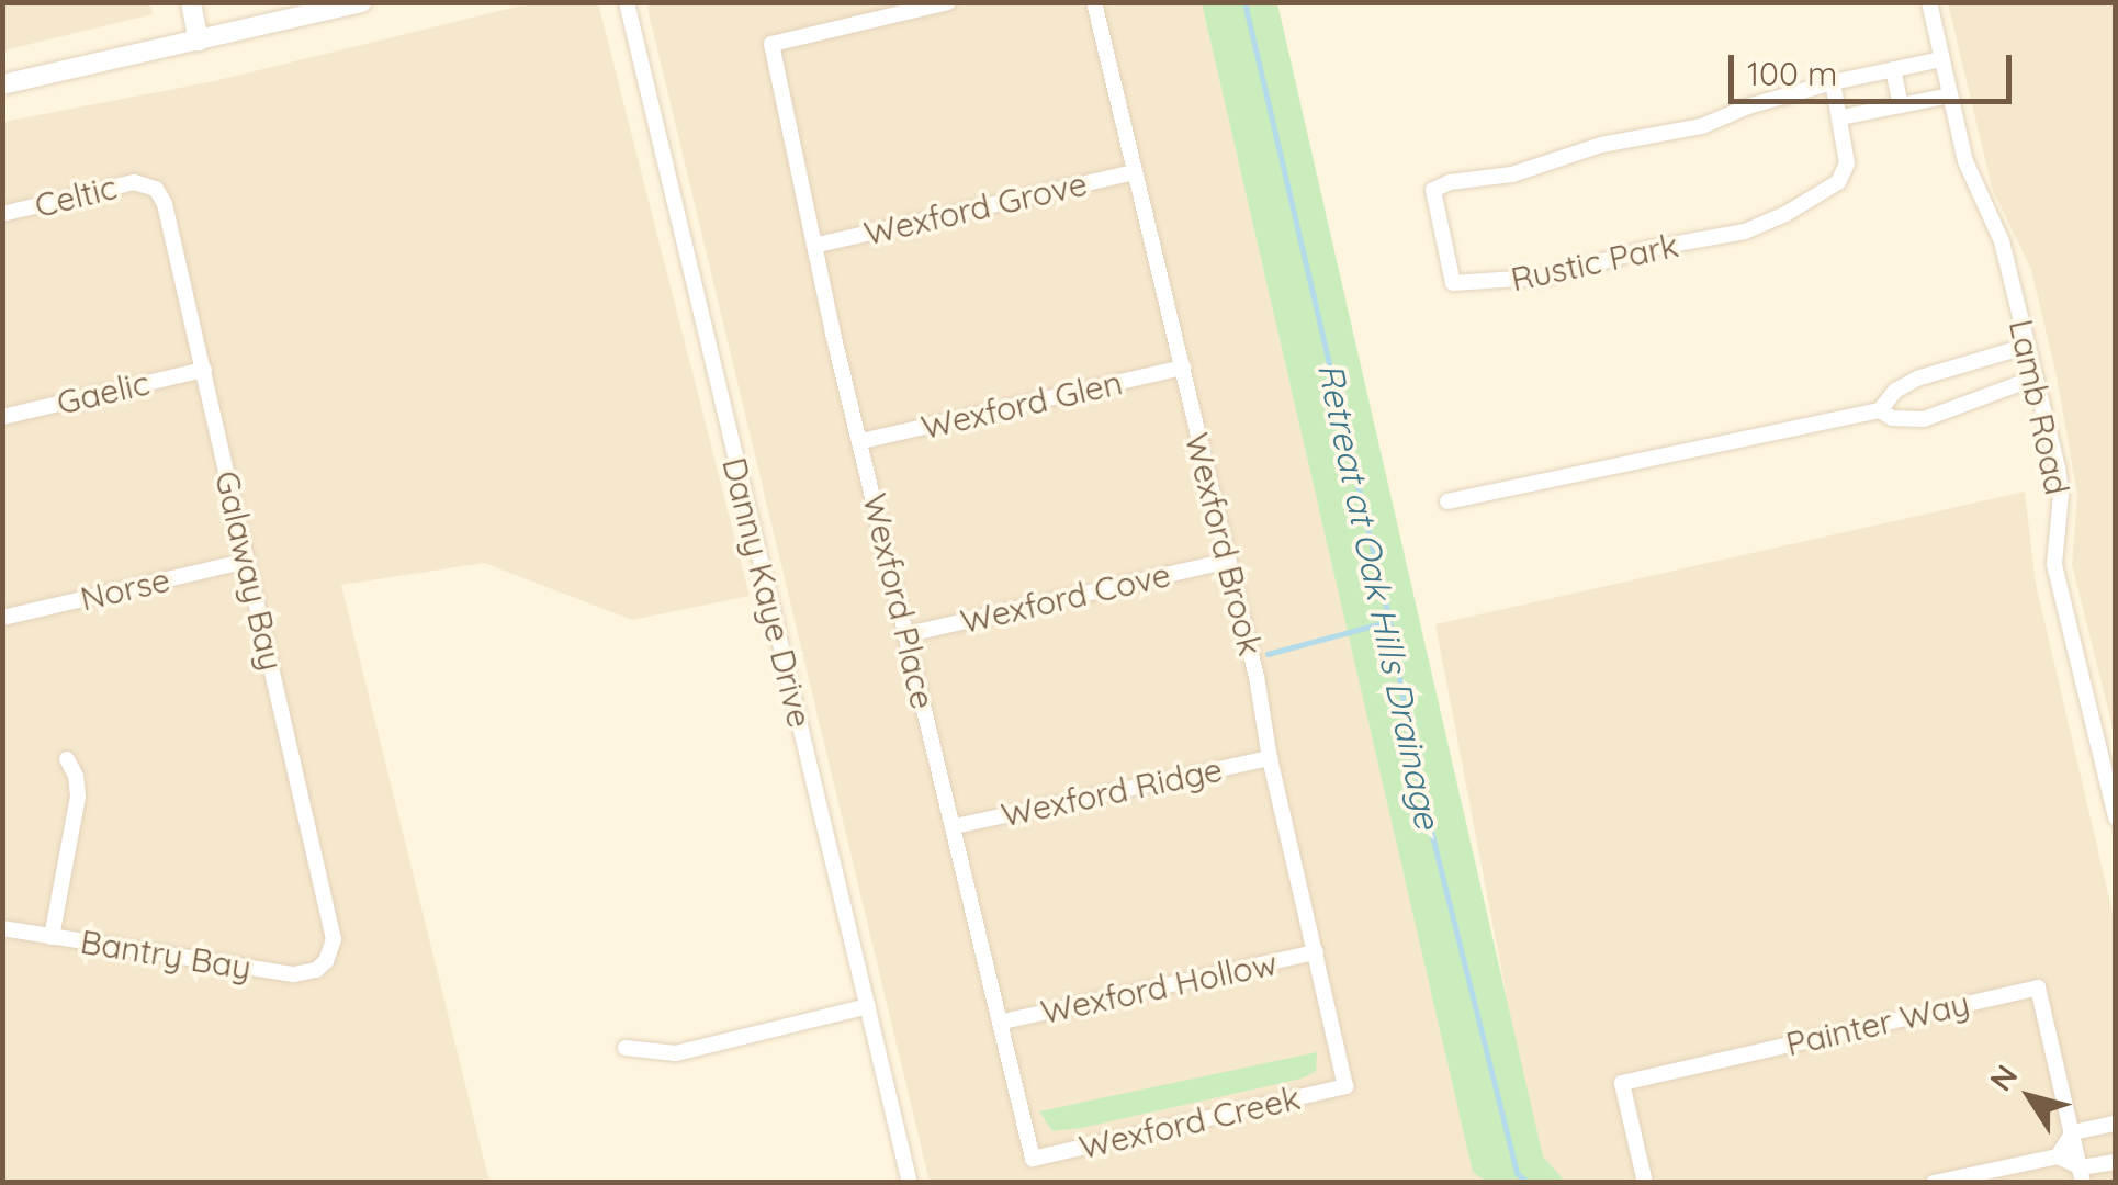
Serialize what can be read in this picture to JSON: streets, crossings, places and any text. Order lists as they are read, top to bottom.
{
  "streets": {
    "street": [
      "Celtic",
      "Wexford Grove",
      "Rustic Park",
      "Gaelic",
      "Wexford Glen",
      "Lamb Road",
      "Wexford Brook",
      "Galaway Bay",
      "Norse",
      "Danny Kaye Drive",
      "Wexford Cove",
      "Wexford Place",
      "Wexford Ridge",
      "Bantry Bay",
      "Wexford Hollow",
      "Painter Way",
      "Wexford Creek"
    ]
  },
  "crossings": [
    ["Celtic", "Galaway Bay"],
    ["Wexford Grove", "Wexford Brook"],
    ["Wexford Grove", "Wexford Place"],
    ["Rustic Park", "Lamb Road"],
    ["Gaelic", "Galaway Bay"],
    ["Wexford Glen", "Wexford Brook"],
    ["Wexford Glen", "Wexford Place"],
    ["Wexford Brook", "Wexford Cove"],
    ["Wexford Brook", "Wexford Ridge"],
    ["Wexford Brook", "Wexford Hollow"],
    ["Wexford Brook", "Wexford Creek"],
    ["Galaway Bay", "Norse"],
    ["Galaway Bay", "Bantry Bay"],
    ["Wexford Cove", "Wexford Place"],
    ["Wexford Place", "Wexford Ridge"],
    ["Wexford Place", "Wexford Hollow"],
    ["Wexford Place", "Wexford Creek"]
  ],
  "water": ["Retreat at Oak Hills Drainage"],
  "scale_bar": "100 m",
  "north": "top left"
}
